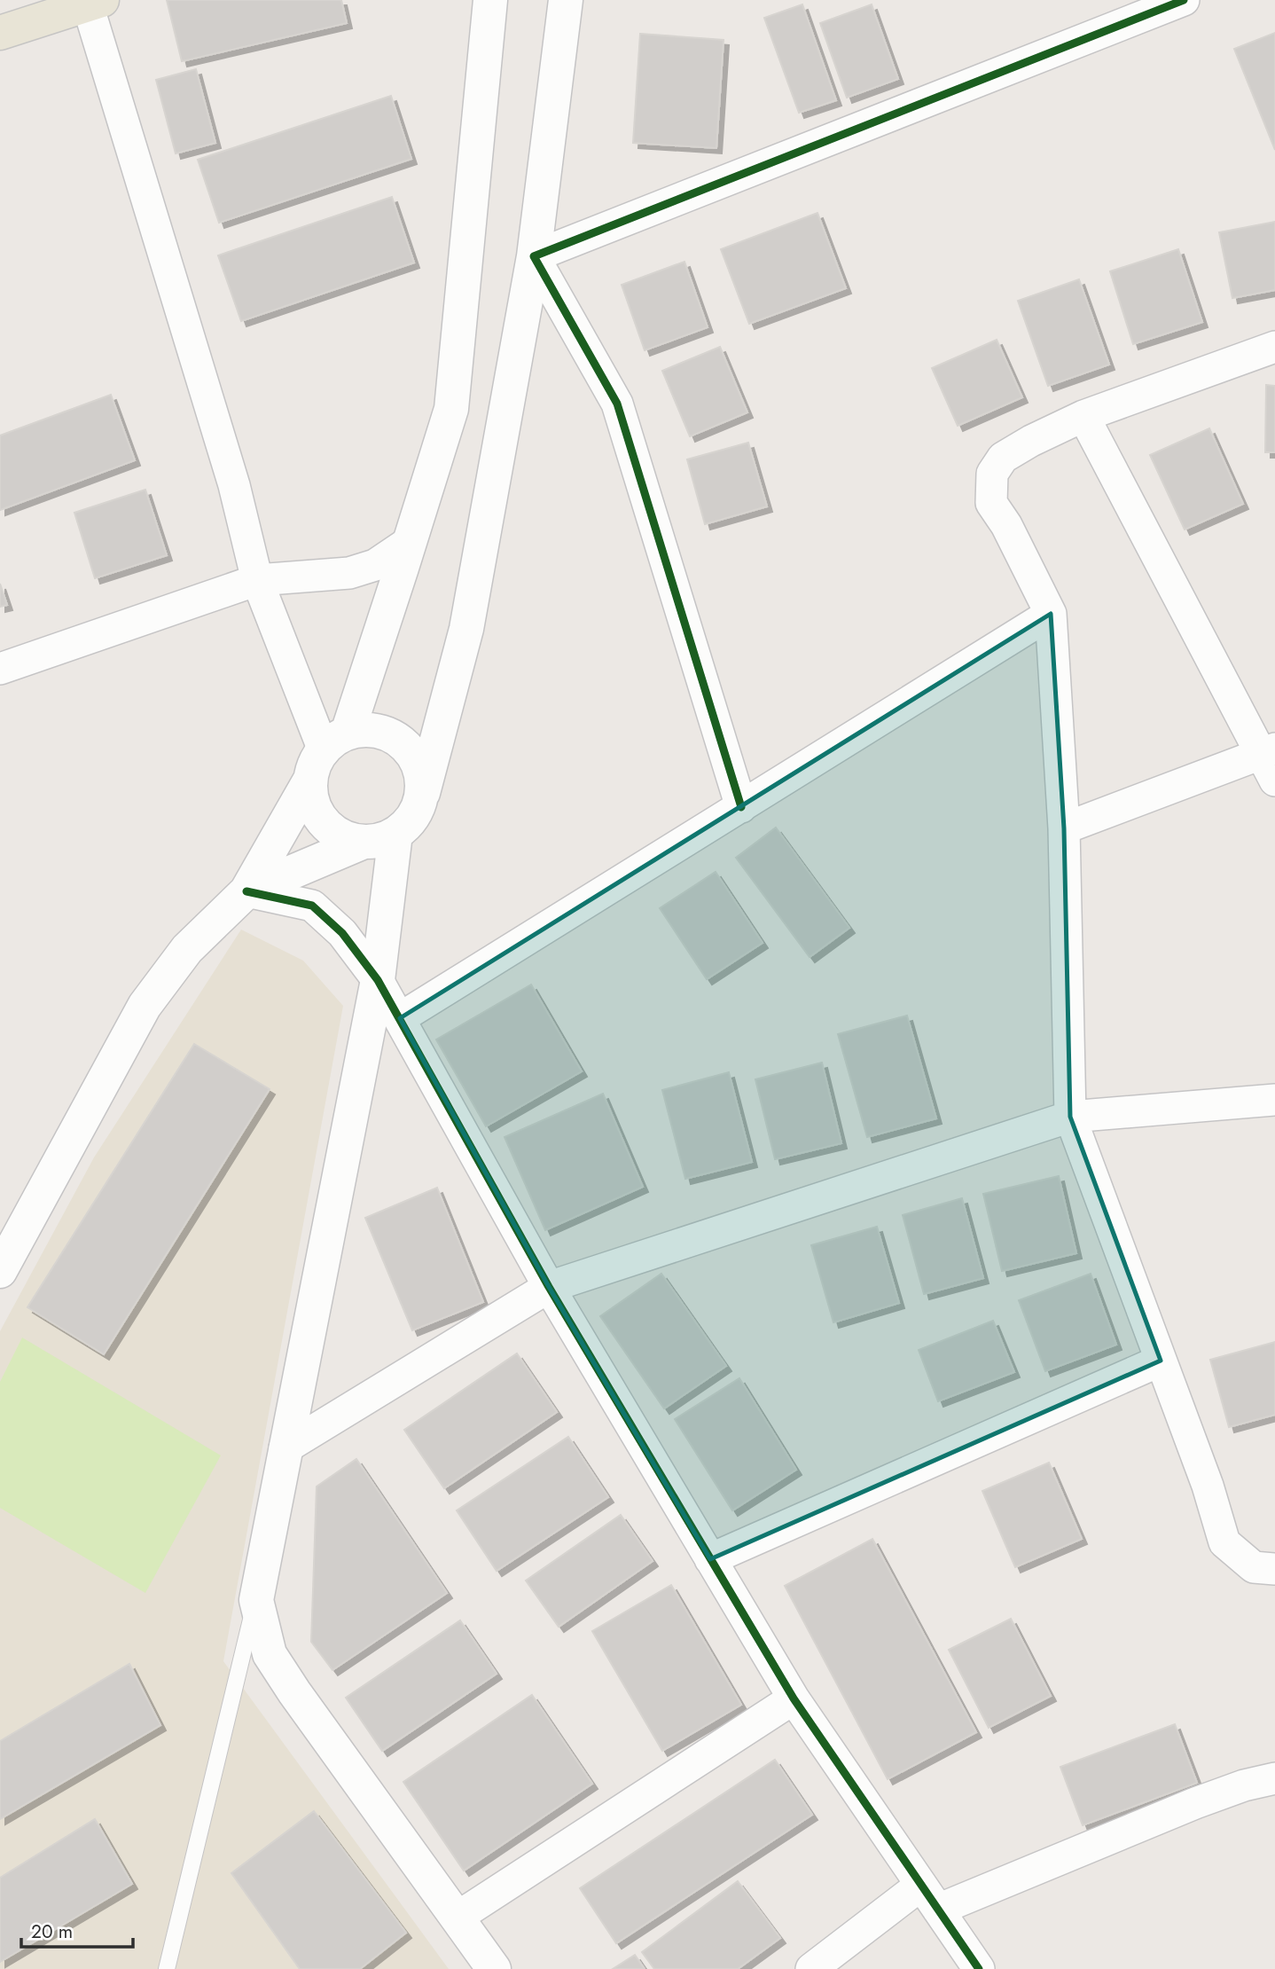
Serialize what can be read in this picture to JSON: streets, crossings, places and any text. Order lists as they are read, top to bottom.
{
  "scale_bar": "20 m"
}
